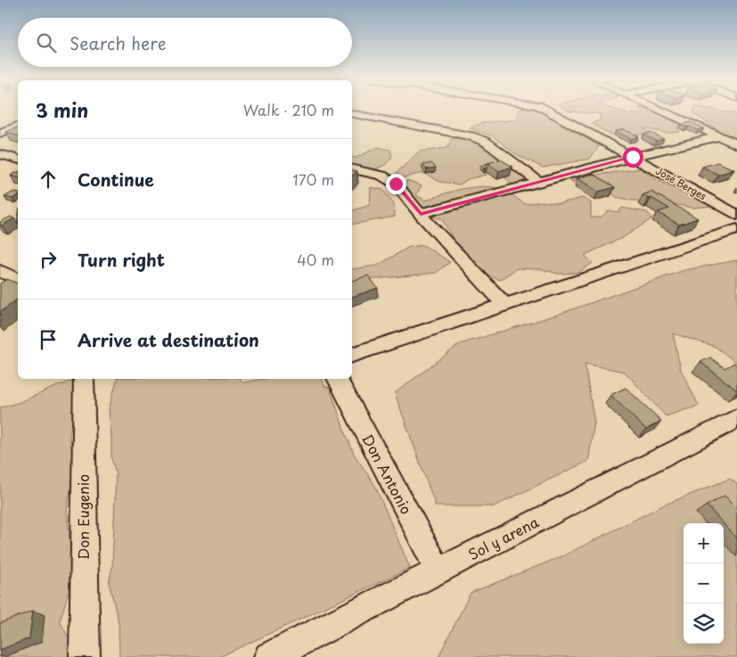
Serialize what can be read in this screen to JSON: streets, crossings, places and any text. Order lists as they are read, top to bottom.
{
  "streets": {
    "street": [
      "José Berges",
      "Don Antonio",
      "Don Eugenio",
      "Sol y arena"
    ]
  },
  "crossings": [
    ["Don Antonio", "Sol y arena"]
  ],
  "page": {
    "search": "Search here",
    "heading": ["3 min", "Walk · 210 m"],
    "list": [
      ["Continue", "170 m"],
      ["Turn right", "40 m"],
      "Arrive at destination"
    ],
    "map_buttons": ["+", "−"]
  }
}
